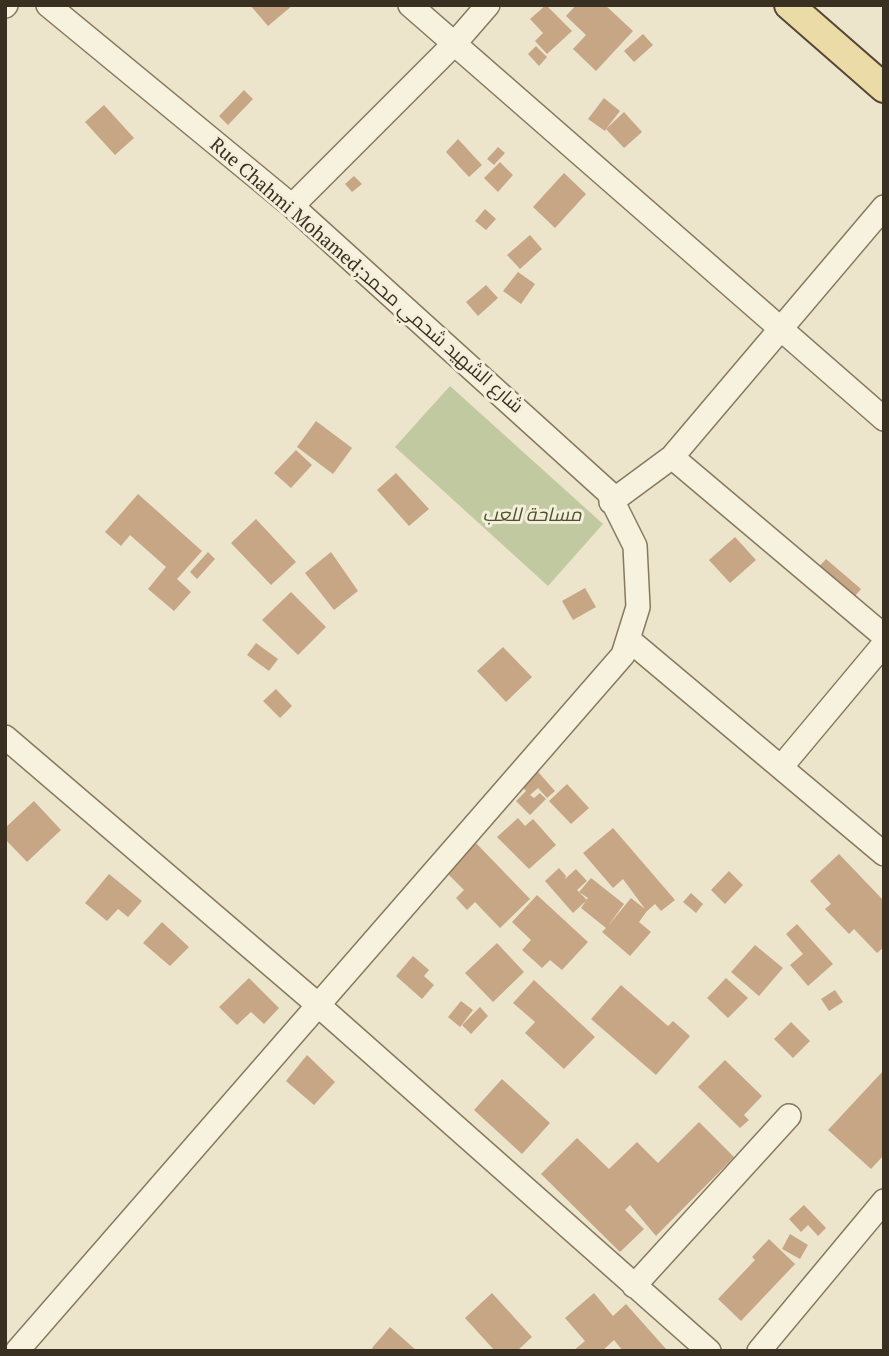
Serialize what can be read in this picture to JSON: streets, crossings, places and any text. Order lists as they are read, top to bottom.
{
  "streets": {
    "street": ["Rue Chahmi Mohamed;شارع الشهيد شحمي محمد"]
  },
  "parks": ["مساحة للعب"]
}
